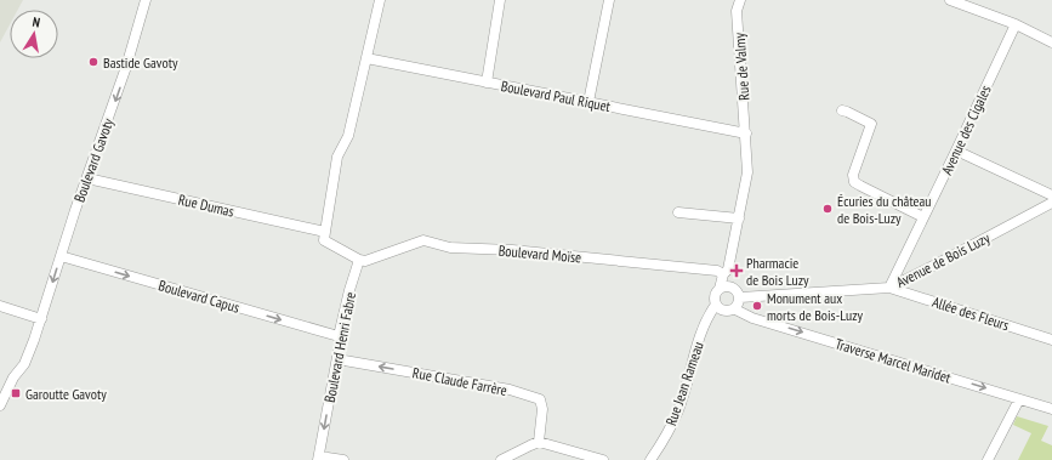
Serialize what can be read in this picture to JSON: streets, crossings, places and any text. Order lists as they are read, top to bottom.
{
  "streets": {
    "street": [
      "Rue de Valmy",
      "Boulevard Paul Riquet",
      "Avenue des Cigales",
      "Boulevard Gavoty",
      "Rue Dumas",
      "Boulevard Moïse",
      "Avenue de Bois Luzy",
      "Boulevard Capus",
      "Allée des Fleurs",
      "Boulevard Henri Fabre",
      "Traverse Marcel Maridet",
      "Rue Claude Farrère",
      "Rue Jean Rameau"
    ]
  },
  "crossings": [
    ["Rue de Valmy", "Boulevard Paul Riquet"],
    ["Avenue des Cigales", "Avenue de Bois Luzy"],
    ["Avenue des Cigales", "Allée des Fleurs"],
    ["Boulevard Gavoty", "Rue Dumas"],
    ["Boulevard Gavoty", "Boulevard Capus"],
    ["Boulevard Moïse", "Boulevard Henri Fabre"],
    ["Avenue de Bois Luzy", "Allée des Fleurs"],
    ["Avenue de Bois Luzy", "Traverse Marcel Maridet"],
    ["Avenue de Bois Luzy", "Rue Jean Rameau"],
    ["Boulevard Capus", "Boulevard Henri Fabre"],
    ["Boulevard Henri Fabre", "Rue Claude Farrère"],
    ["Traverse Marcel Maridet", "Rue Jean Rameau"]
  ],
  "one_way": [
    "Boulevard Gavoty",
    "Boulevard Capus",
    "Boulevard Henri Fabre",
    "Traverse Marcel Maridet",
    "Rue Claude Farrère"
  ],
  "places": {
    "other": ["Bastide Gavoty", "Écuries du château de Bois-Luzy", "Monument aux morts de Bois-Luzy"],
    "health": ["Pharmacie de Bois Luzy"],
    "transit": ["Garoutte Gavoty"]
  },
  "north": "top"
}
